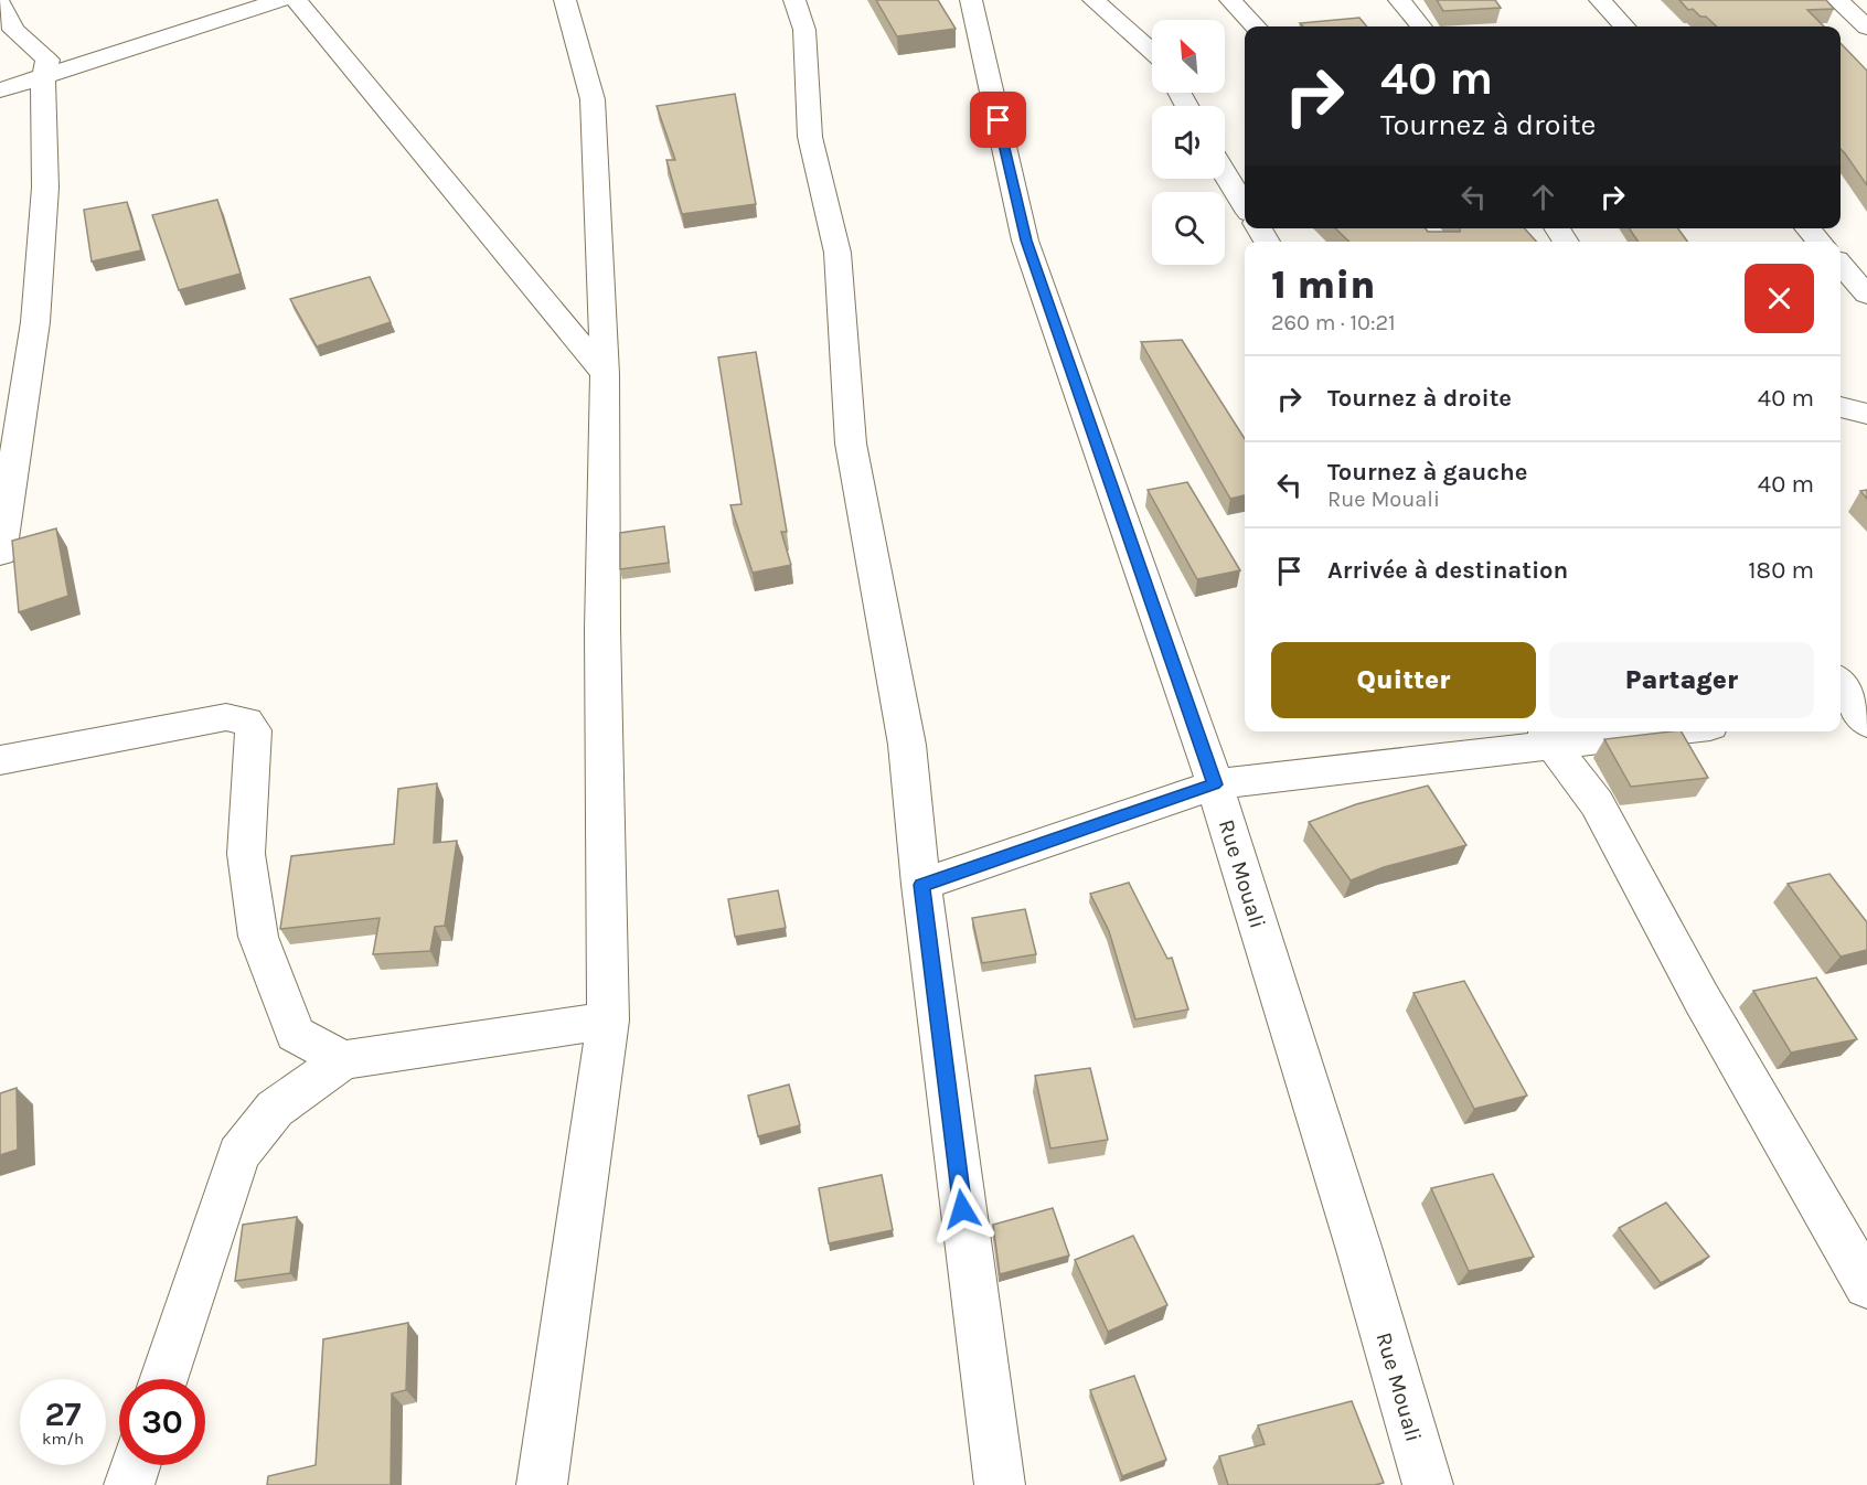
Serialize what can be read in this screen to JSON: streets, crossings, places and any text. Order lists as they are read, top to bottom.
{
  "streets": {
    "street": ["Rue Mouali"]
  },
  "north": "top left",
  "page": {
    "turn": ["40 m", "Tournez à droite"],
    "heading": ["1 min", "260 m · 10:21"],
    "list": [
      {
        "name": "Tournez à droite",
        "value": "40 m"
      },
      {
        "name": "Tournez à gauche",
        "note": "Rue Mouali",
        "value": "40 m"
      },
      {
        "name": "Arrivée à destination",
        "value": "180 m"
      }
    ],
    "buttons": ["Quitter", "Partager"],
    "speed": "27 km/h",
    "limit": "30"
  }
}
